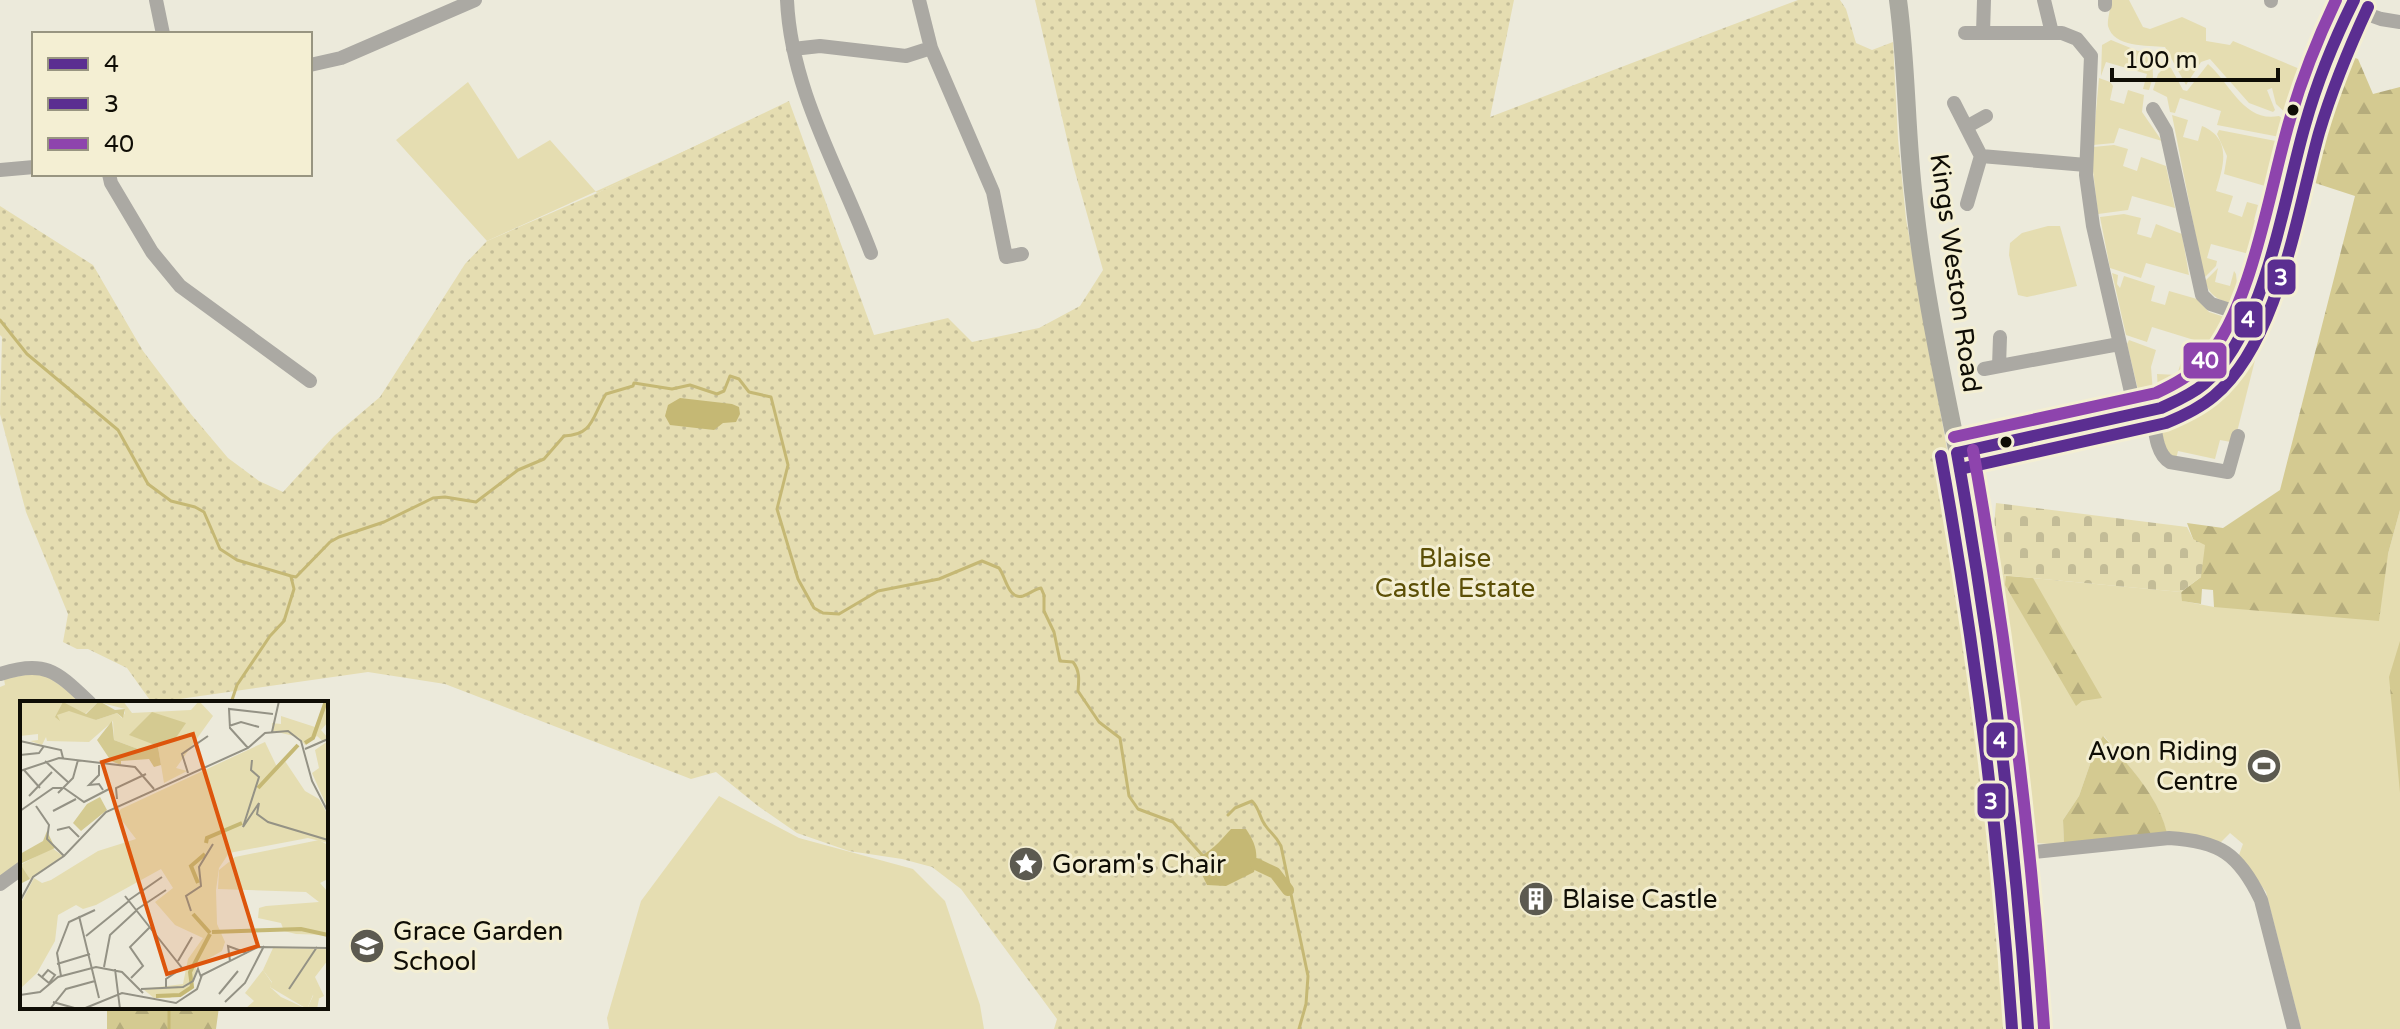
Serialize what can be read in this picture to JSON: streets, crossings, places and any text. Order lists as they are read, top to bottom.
{
  "streets": {
    "main road": ["Kings Weston Road"]
  },
  "parks": ["Blaise Castle Estate"],
  "places": {
    "sports": ["Avon Riding Centre"],
    "place": ["Goram's Chair"],
    "building": ["Blaise Castle"],
    "school or university": ["Grace Garden School"]
  },
  "lines": ["transit line 4", "transit line 40", "transit line 3"],
  "legend": ["4", "3", "40"],
  "scale_bar": "100 m"
}
